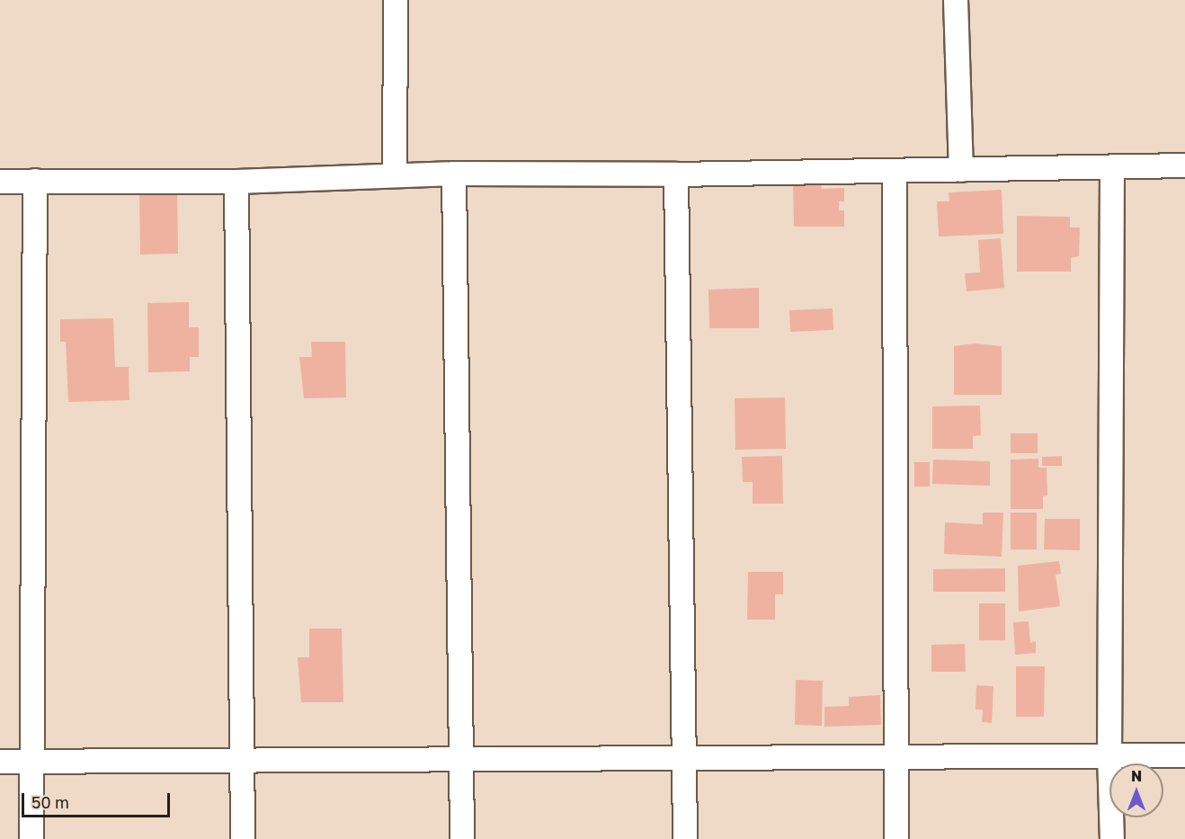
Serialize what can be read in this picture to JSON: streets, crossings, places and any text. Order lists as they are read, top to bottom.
{
  "scale_bar": "50 m",
  "north": "top"
}
